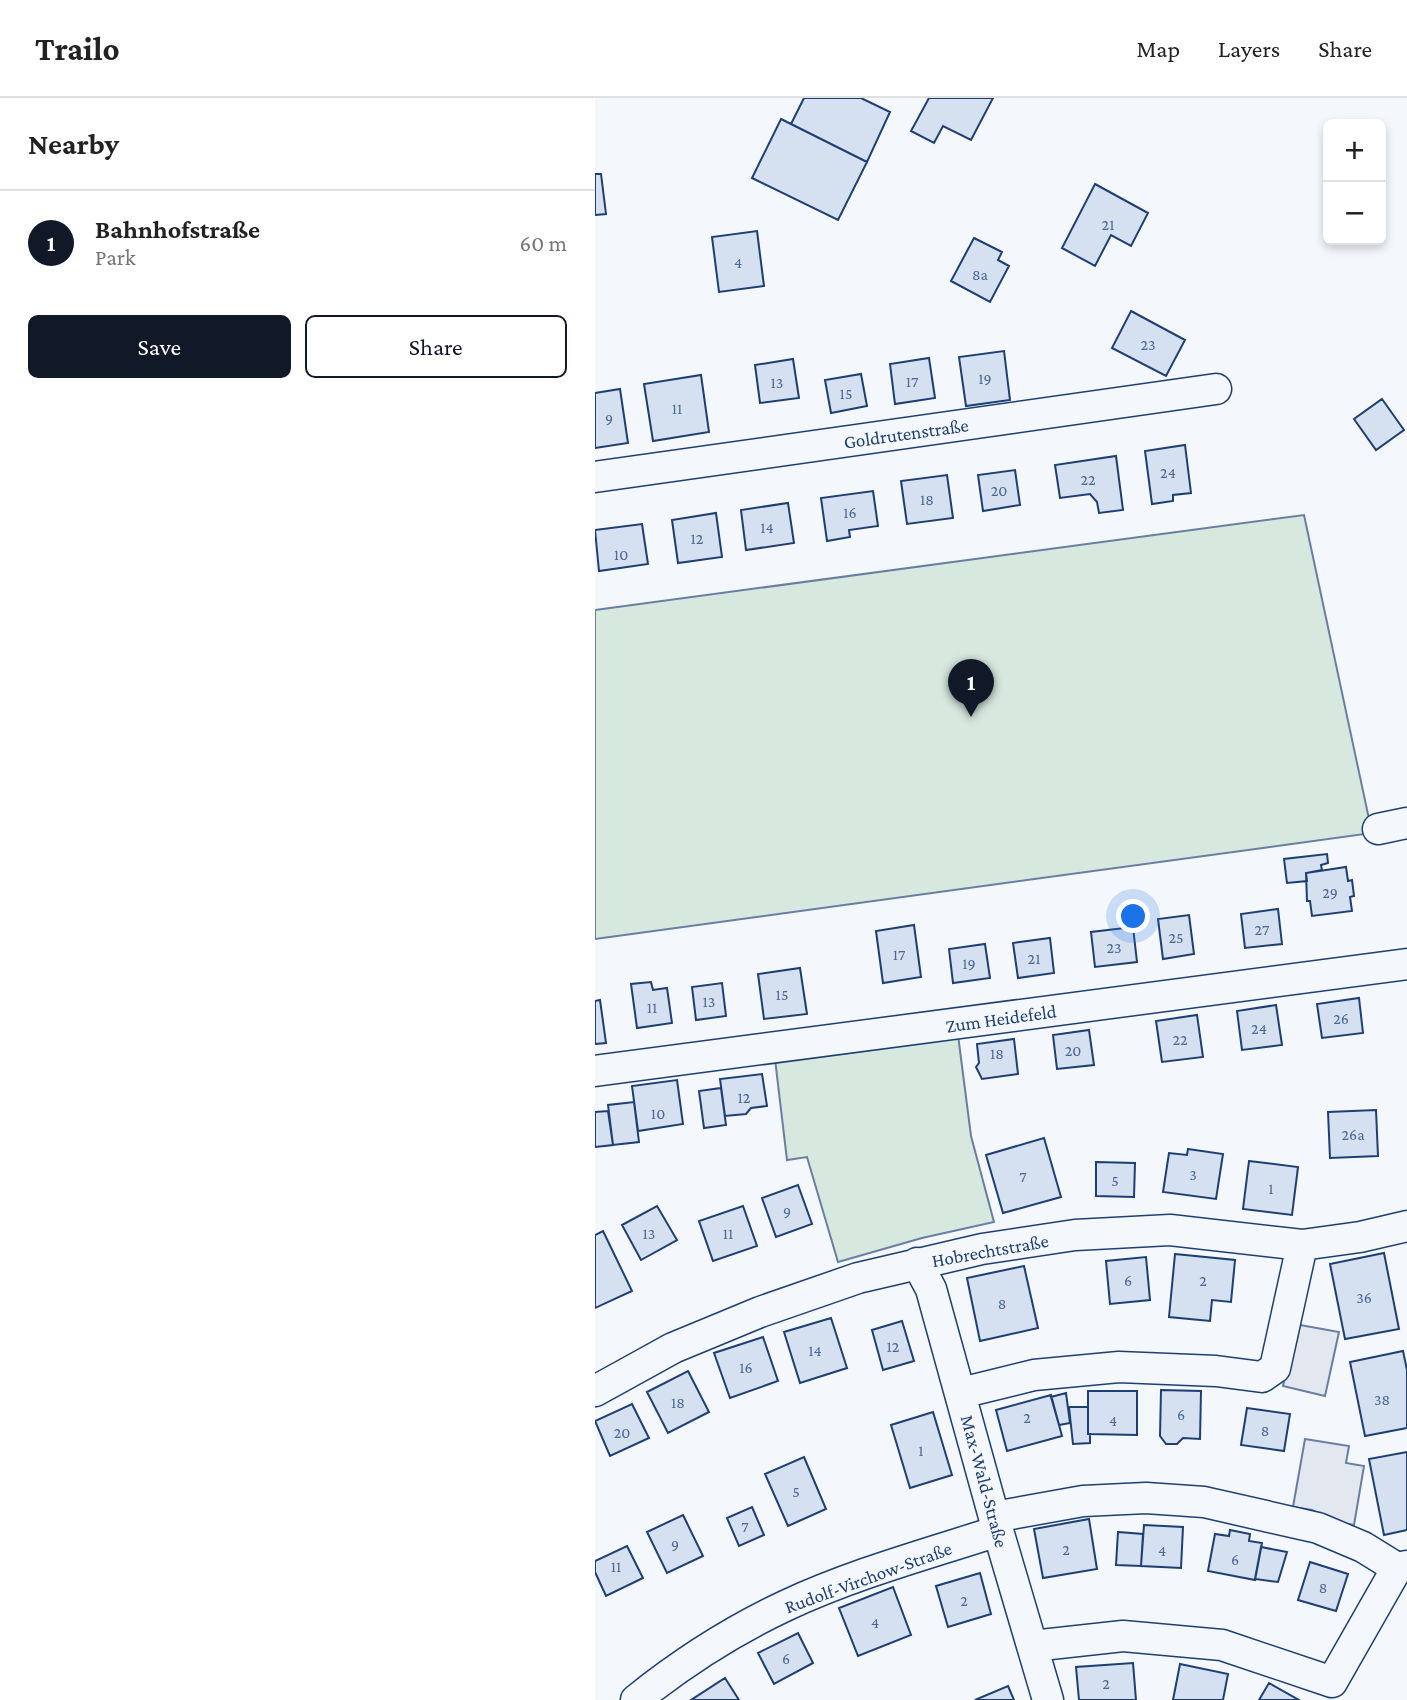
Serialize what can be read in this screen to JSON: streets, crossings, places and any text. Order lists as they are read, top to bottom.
{
  "streets": {
    "street": [
      "Goldrutenstraße",
      "Zum Heidefeld",
      "Hobrechtstraße",
      "Max-Wald-Straße",
      "Rudolf-Virchow-Straße"
    ]
  },
  "crossings": [
    ["Hobrechtstraße", "Max-Wald-Straße"],
    ["Max-Wald-Straße", "Rudolf-Virchow-Straße"]
  ],
  "house_numbers": [
    "21",
    "4",
    "8a",
    "23",
    "19",
    "17",
    "13",
    "15",
    "11",
    "9",
    "24",
    "22",
    "20",
    "18",
    "16",
    "14",
    "12",
    "10",
    "29",
    "27",
    "25",
    "23",
    "17",
    "21",
    "19",
    "15",
    "13",
    "11",
    "26",
    "24",
    "22",
    "20",
    "18",
    "12",
    "10",
    "26a",
    "3",
    "7",
    "5",
    "1",
    "9",
    "13",
    "11",
    "6",
    "2",
    "36",
    "8",
    "12",
    "14",
    "16",
    "38",
    "18",
    "6",
    "2",
    "4",
    "8",
    "20",
    "1",
    "5",
    "7",
    "9",
    "2",
    "4",
    "6",
    "11",
    "8",
    "2",
    "4",
    "6",
    "2"
  ],
  "page": {
    "header": "Trailo",
    "nav": ["Map", "Layers", "Share"],
    "heading": "Nearby",
    "map_buttons": ["+", "−"],
    "list": [
      {
        "mark": "1",
        "name": "Bahnhofstraße",
        "note": "Park",
        "value": "60 m"
      }
    ],
    "buttons": ["Save", "Share"],
    "pins": "1"
  }
}
